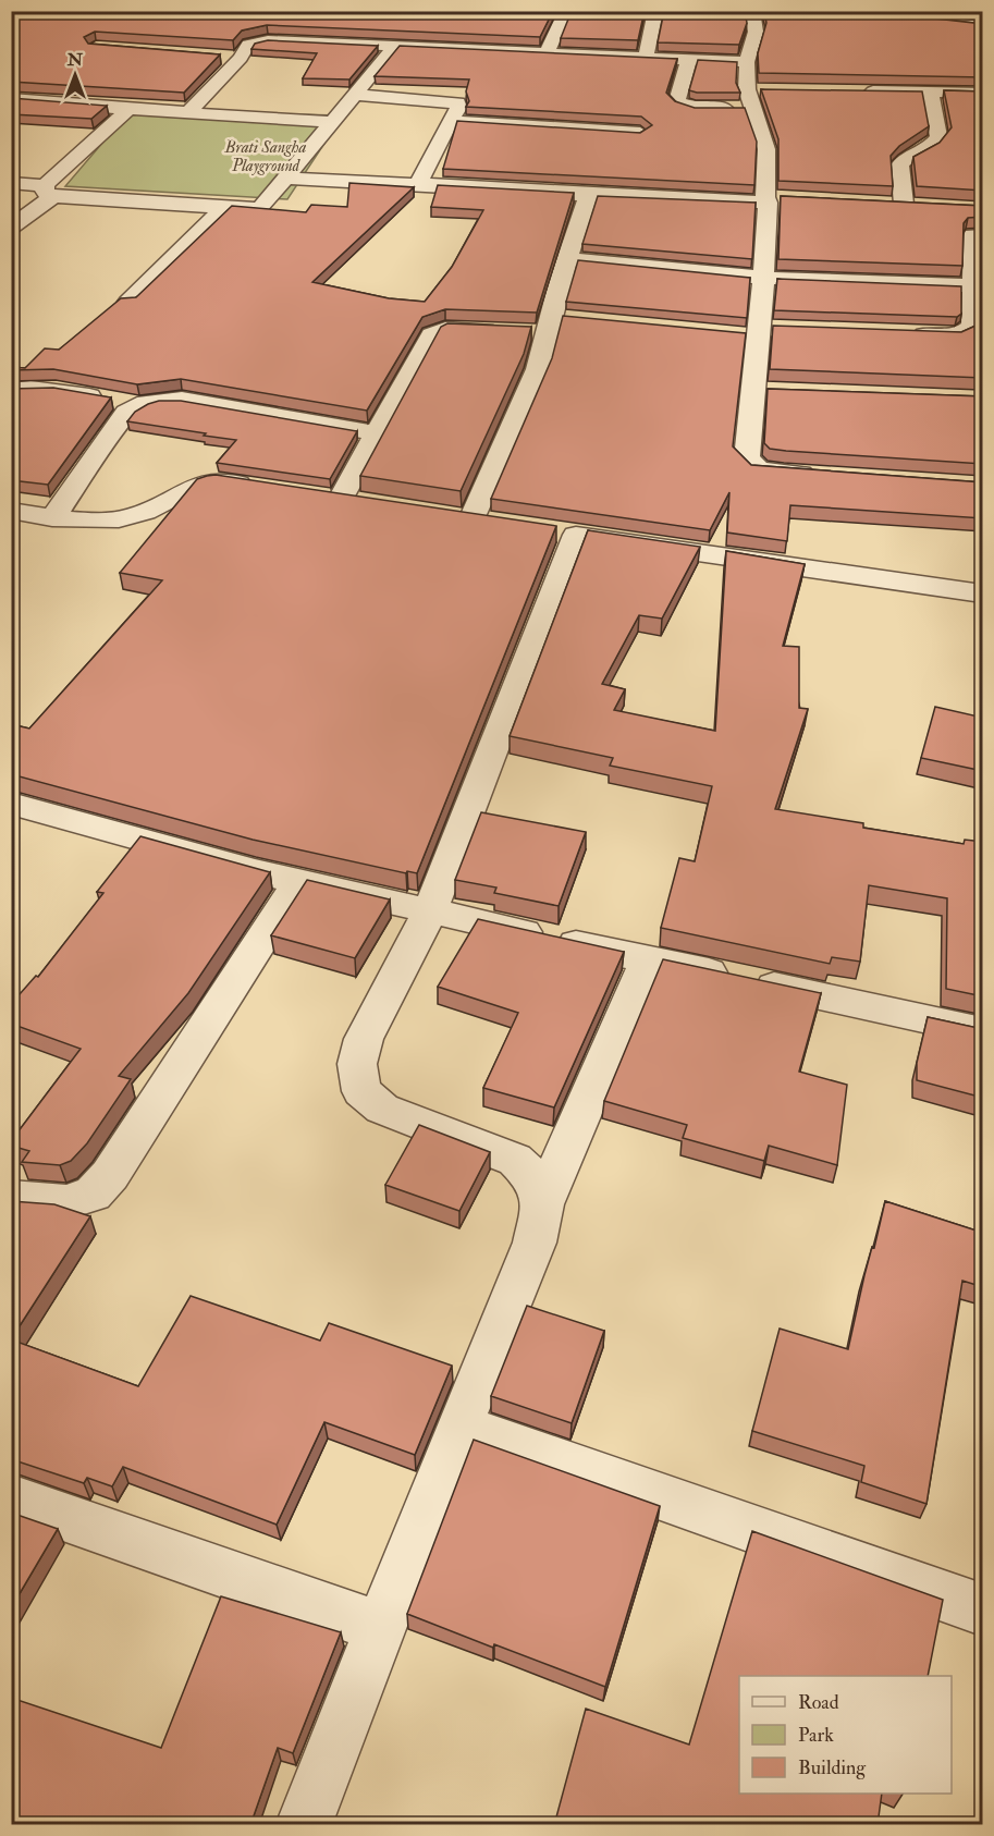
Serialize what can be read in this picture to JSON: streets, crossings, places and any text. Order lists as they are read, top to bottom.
{
  "parks": ["Brati Sangha Playground"],
  "legend": ["Road", "Park", "Building"],
  "north": "top"
}
